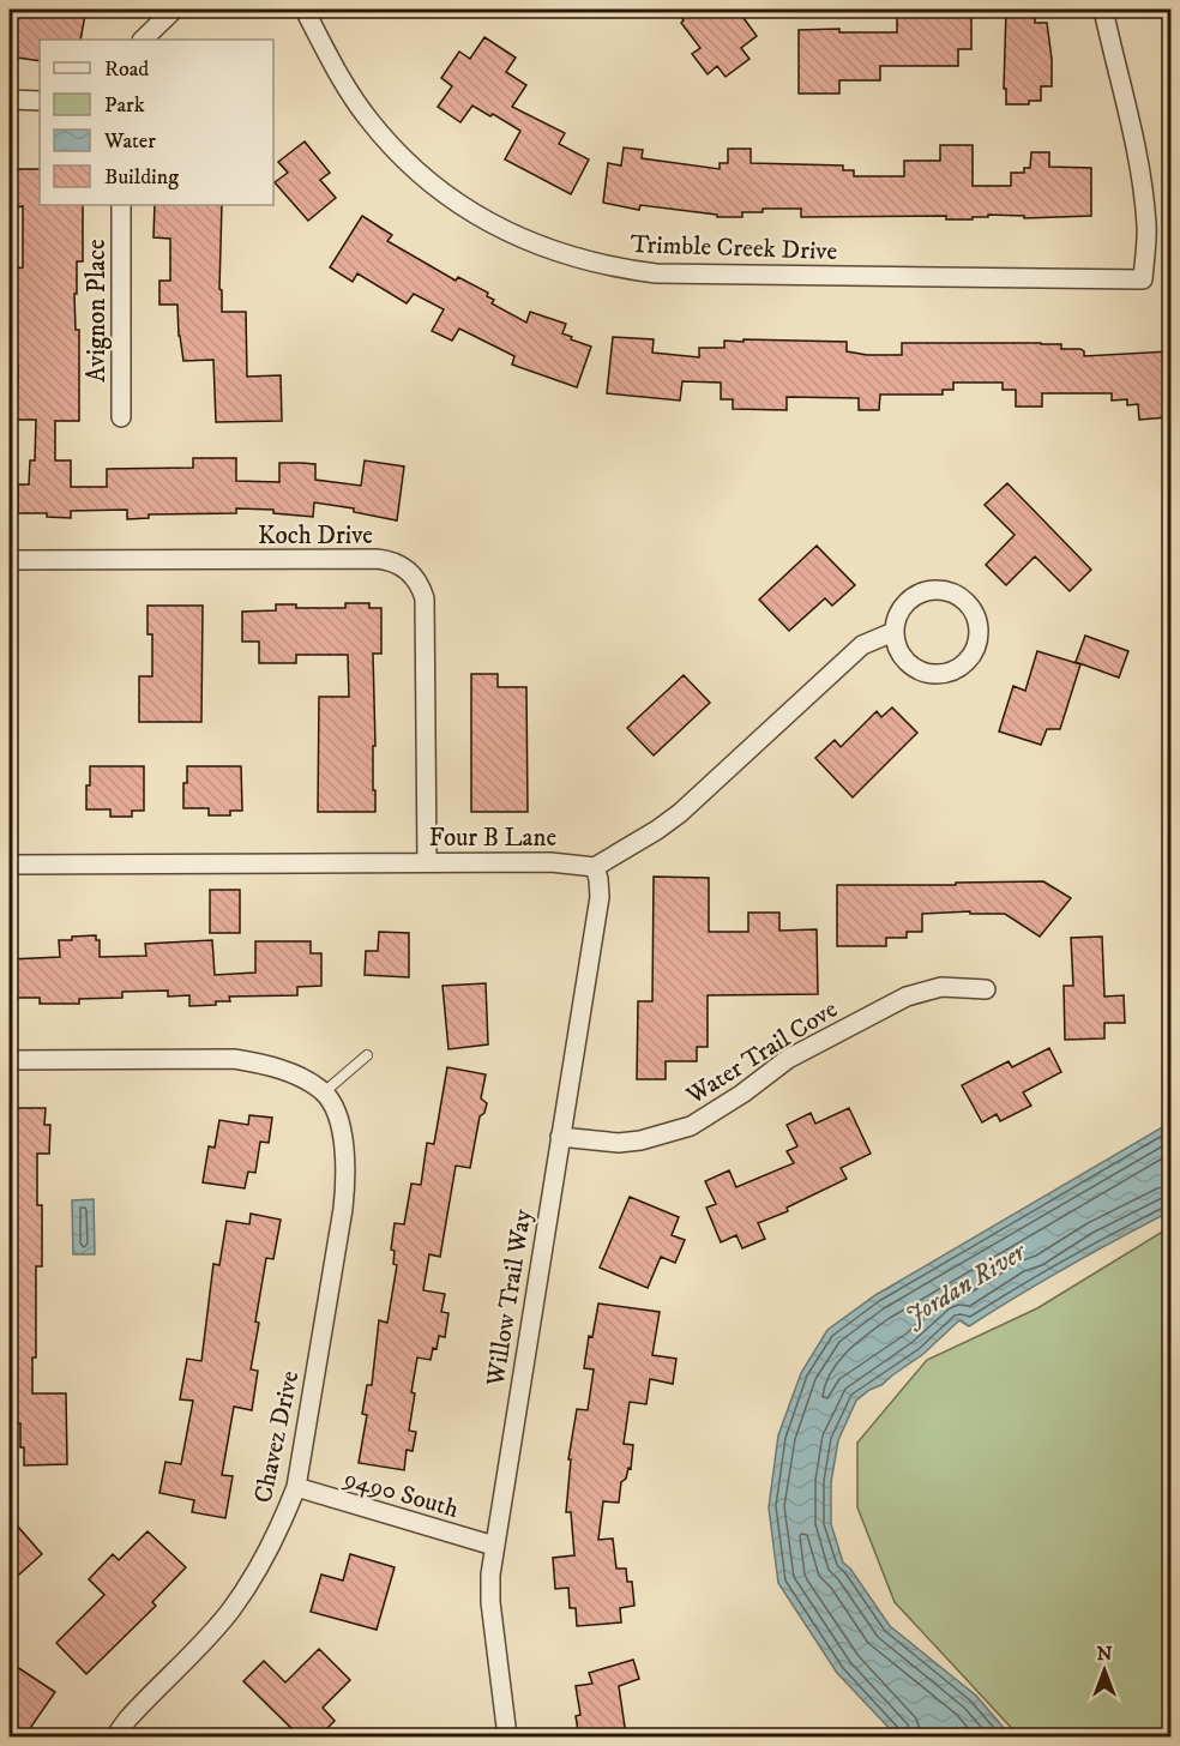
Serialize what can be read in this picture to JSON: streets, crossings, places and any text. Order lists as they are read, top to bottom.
{
  "streets": {
    "street": [
      "Trimble Creek Drive",
      "Avignon Place",
      "Koch Drive",
      "Four B Lane",
      "Water Trail Cove",
      "Willow Trail Way",
      "Chavez Drive",
      "9490 South"
    ]
  },
  "crossings": [
    ["Koch Drive", "Four B Lane"],
    ["Four B Lane", "Willow Trail Way"],
    ["Water Trail Cove", "Willow Trail Way"],
    ["Willow Trail Way", "9490 South"],
    ["Chavez Drive", "9490 South"]
  ],
  "water": ["Jordan River"],
  "legend": [
    "Road",
    "Park",
    "Water",
    "Building"
  ],
  "north": "top"
}
